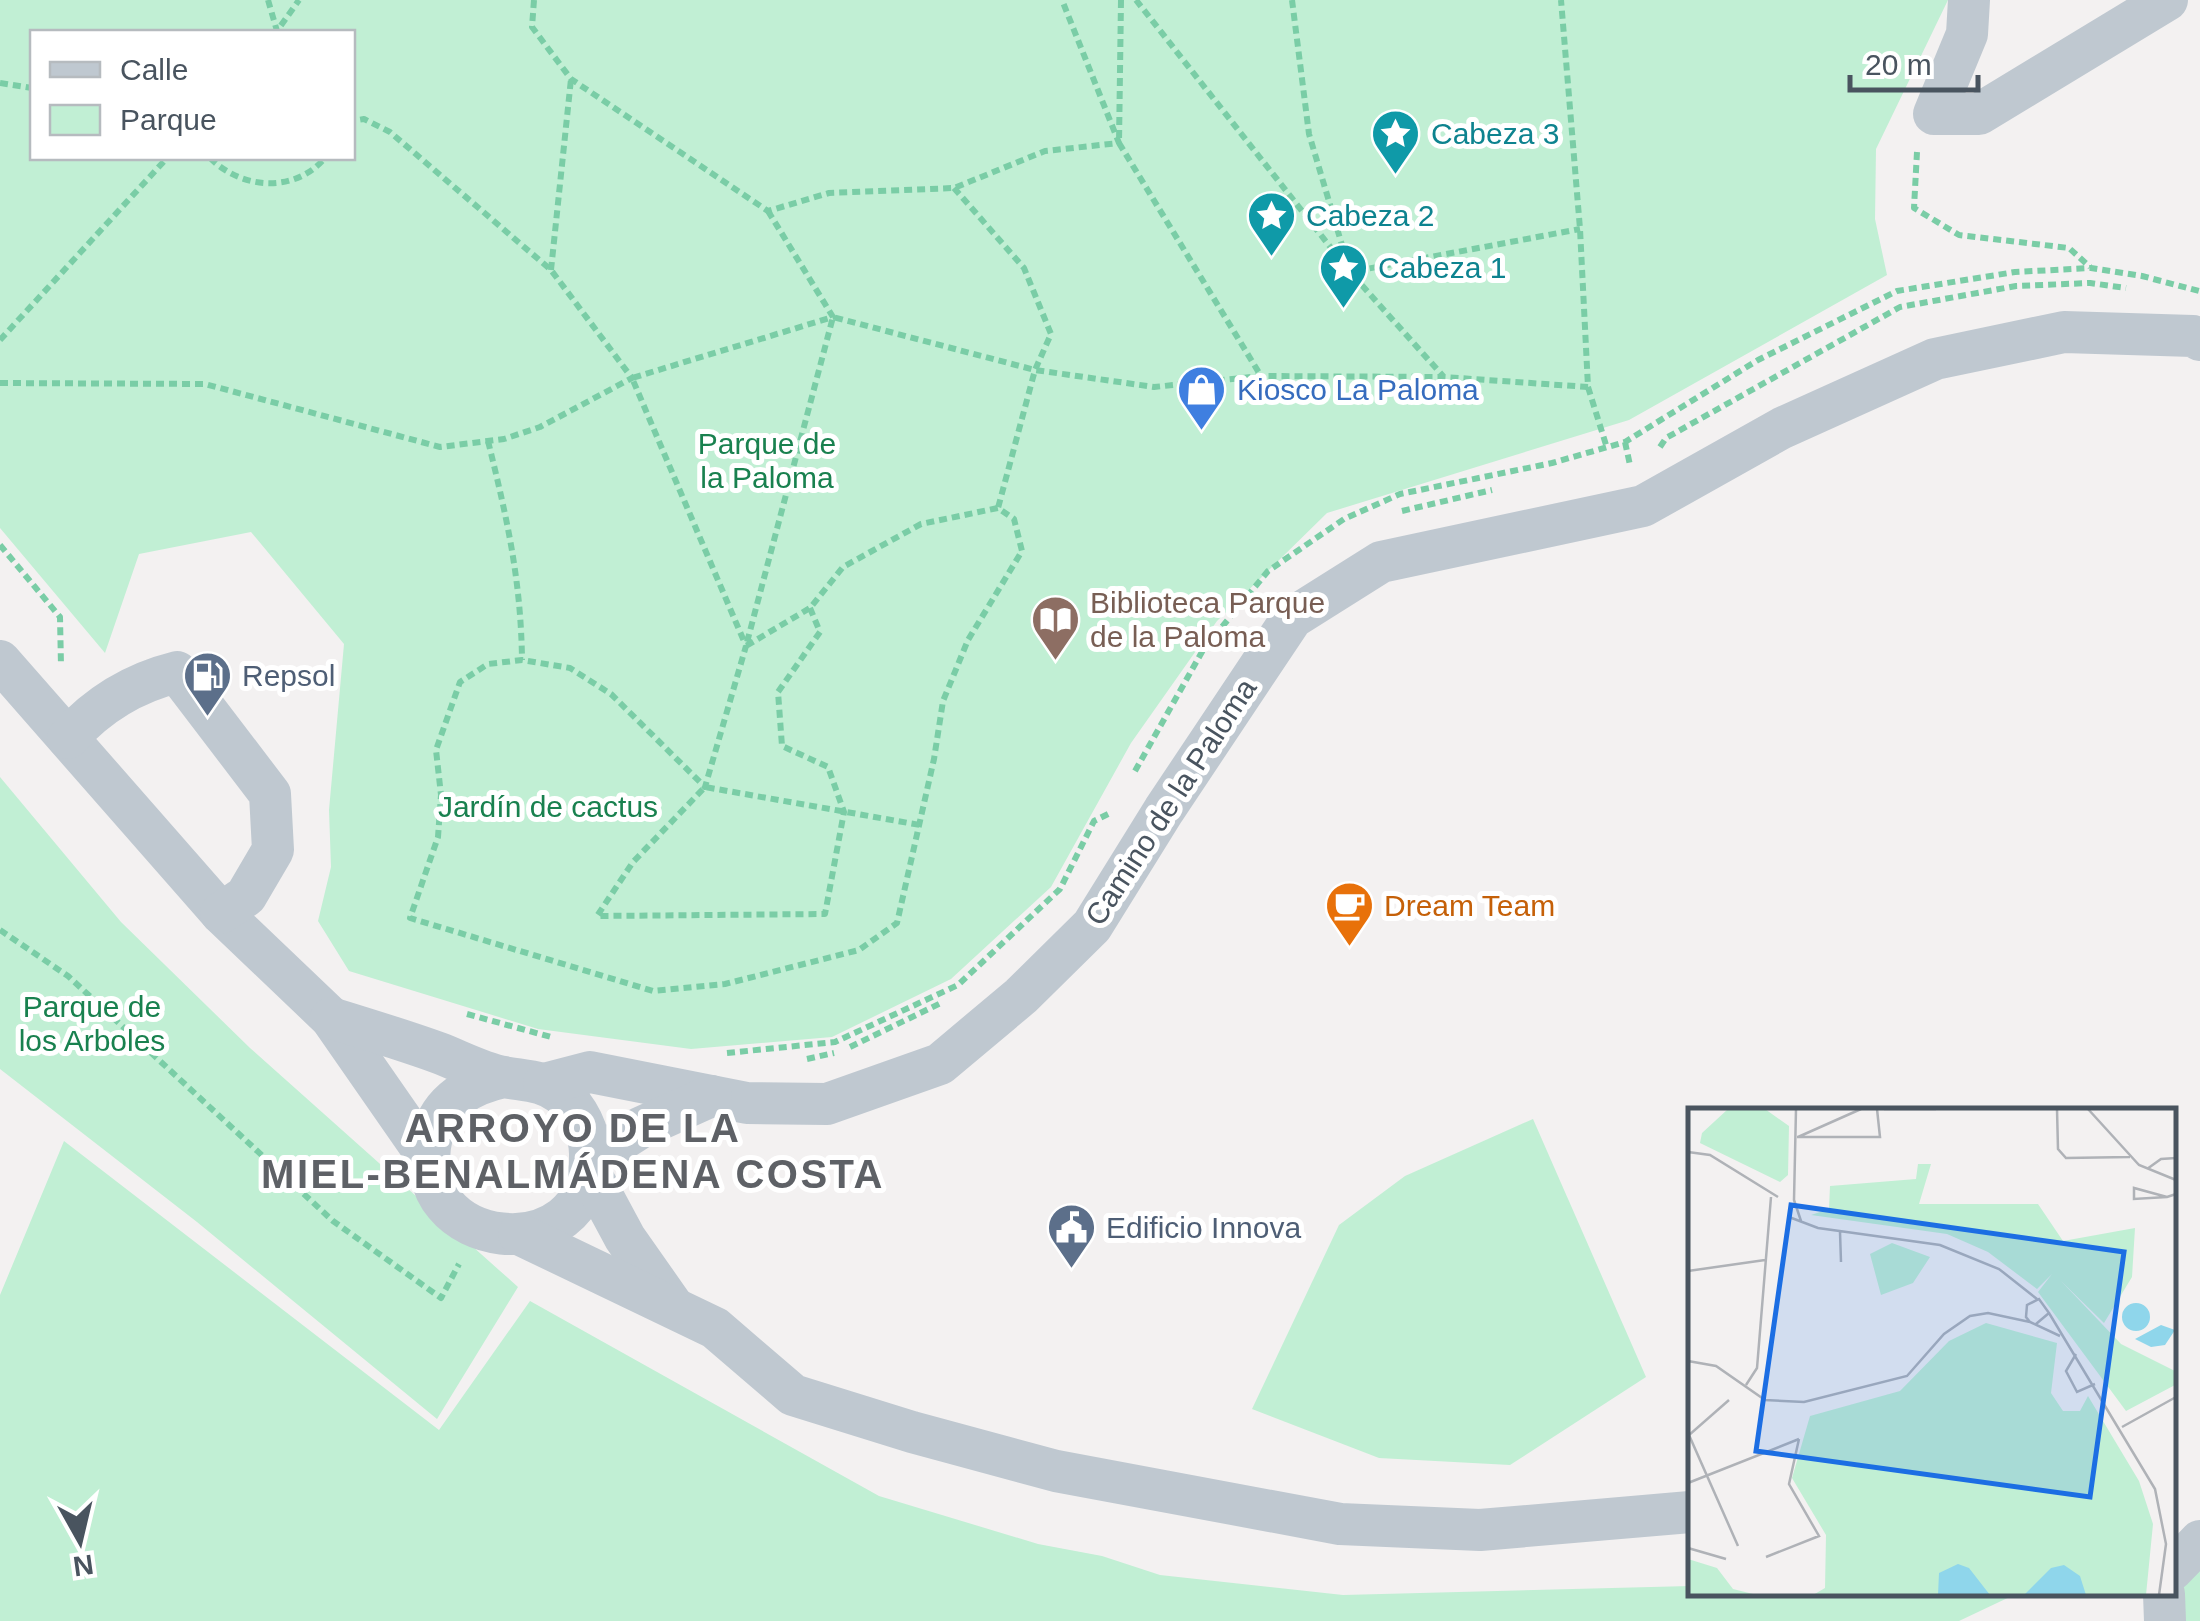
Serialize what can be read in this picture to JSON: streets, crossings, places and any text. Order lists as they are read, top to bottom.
{
  "streets": {
    "street": ["Camino de la Paloma"]
  },
  "districts": ["ARROYO DE LA MIEL-BENALMÁDENA COSTA"],
  "parks": ["Parque de la Paloma", "Jardín de cactus", "Parque de los Arboles"],
  "places": {
    "place": ["Cabeza 3", "Cabeza 2", "Cabeza 1"],
    "shop": ["Kiosco La Paloma"],
    "library": ["Biblioteca Parque de la Paloma"],
    "fuel station": ["Repsol"],
    "cafe": ["Dream Team"],
    "public building": ["Edificio Innova"]
  },
  "legend": ["Calle", "Parque"],
  "scale_bar": "20 m",
  "north": "bottom"
}
